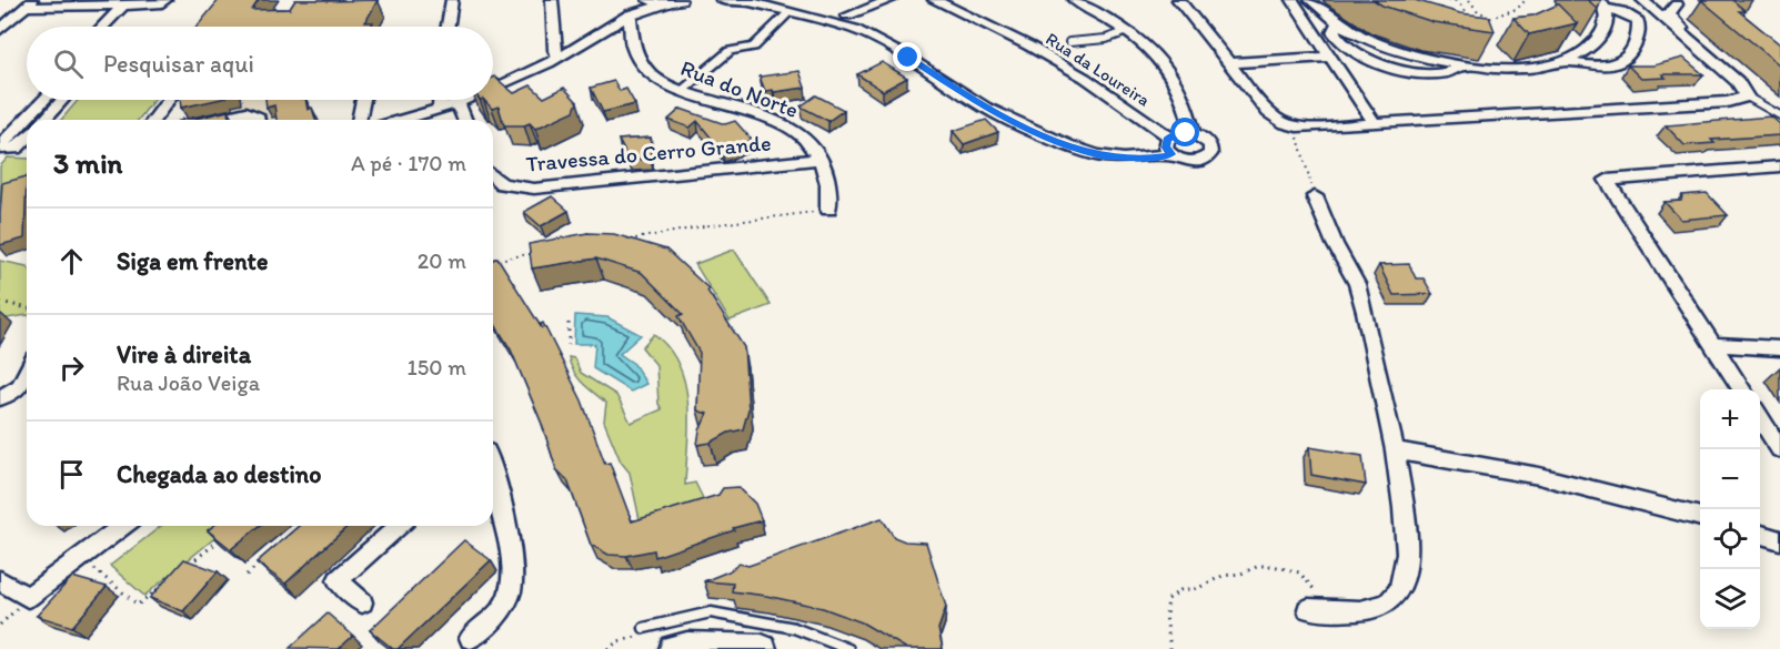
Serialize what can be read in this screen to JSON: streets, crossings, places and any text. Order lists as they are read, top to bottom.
{
  "streets": {
    "street": ["Rua da Loureira", "Rua do Norte", "Travessa do Cerro Grande"]
  },
  "crossings": [
    ["Rua do Norte", "Travessa do Cerro Grande"]
  ],
  "page": {
    "search": "Pesquisar aqui",
    "heading": ["3 min", "A pé · 170 m"],
    "list": [
      ["Siga em frente", "20 m"],
      ["Vire à direita", "Rua João Veiga", "150 m"],
      "Chegada ao destino"
    ],
    "map_buttons": ["+", "−"]
  }
}
